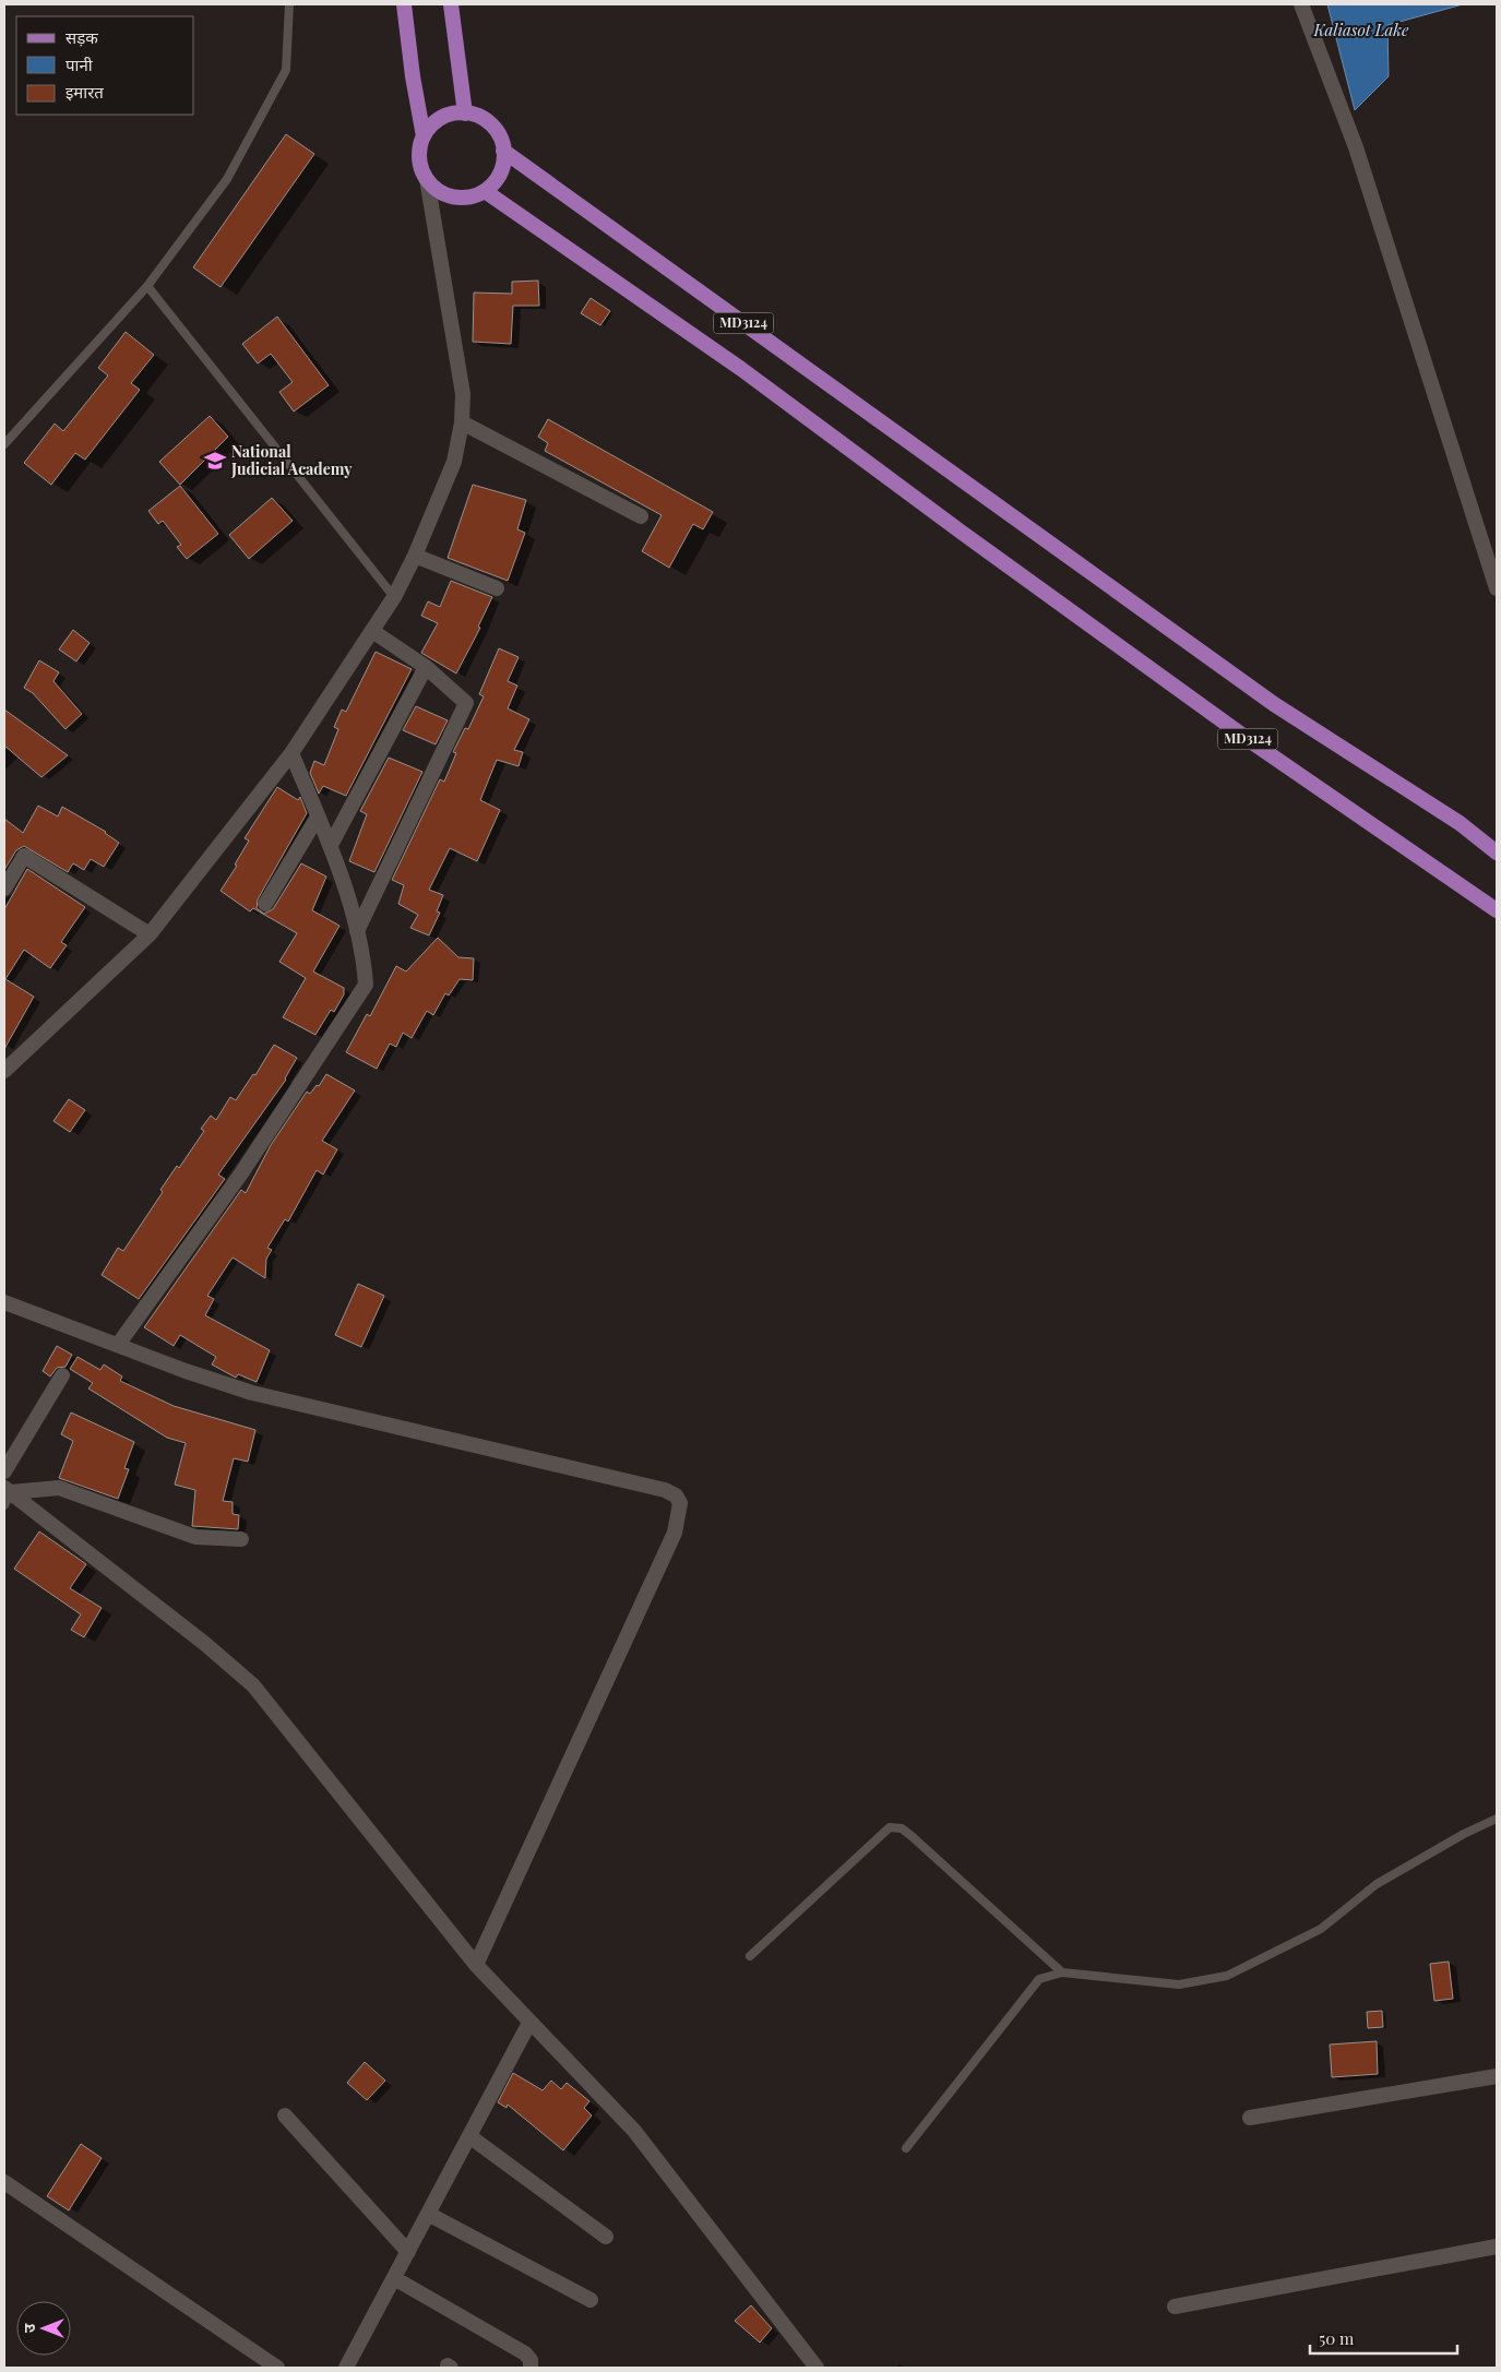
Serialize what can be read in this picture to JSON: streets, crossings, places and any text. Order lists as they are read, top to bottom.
{
  "streets": {
    "main road": ["MD3124"]
  },
  "water": ["Kaliasot Lake"],
  "places": {
    "school or university": ["National Judicial Academy"]
  },
  "legend": ["सड़क", "पानी", "इमारत"],
  "scale_bar": "50 m",
  "north": "left"
}
